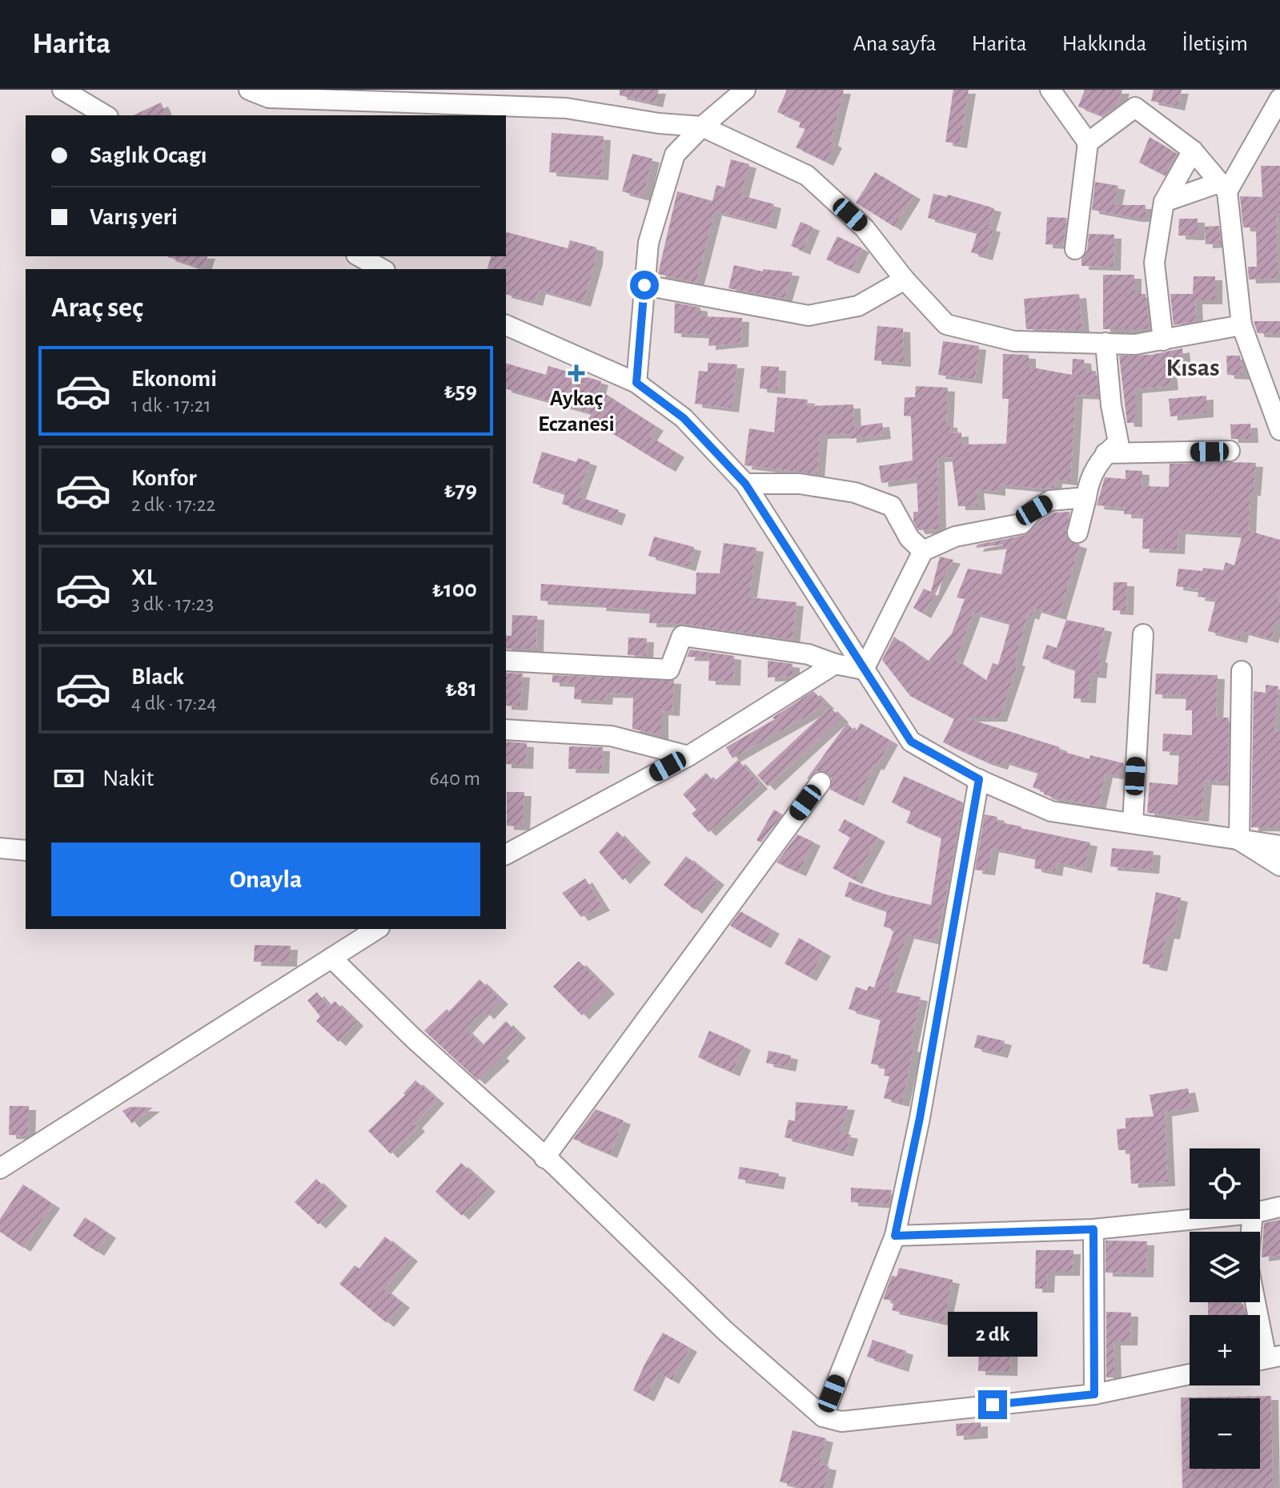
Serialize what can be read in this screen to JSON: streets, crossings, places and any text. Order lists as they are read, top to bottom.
{
  "districts": ["Kısas"],
  "places": {
    "health": ["Aykaç Eczanesi"]
  },
  "page": {
    "header": "Harita",
    "nav": [
      "Ana sayfa",
      "Harita",
      "Hakkında",
      "İletişim"
    ],
    "banner": ["Saglık Ocagı", "Varış yeri"],
    "heading": "Araç seç",
    "list": [
      {
        "name": "Ekonomi",
        "note": "1 dk · 17:21",
        "value": "₺59"
      },
      {
        "name": "Konfor",
        "note": "2 dk · 17:22",
        "value": "₺79"
      },
      {
        "name": "XL",
        "note": "3 dk · 17:23",
        "value": "₺100"
      },
      {
        "name": "Black",
        "note": "4 dk · 17:24",
        "value": "₺81"
      }
    ],
    "pay": ["Nakit", "640 m"],
    "buttons": "Onayla",
    "map_buttons": ["+", "−"],
    "bubble": "2 dk"
  }
}
